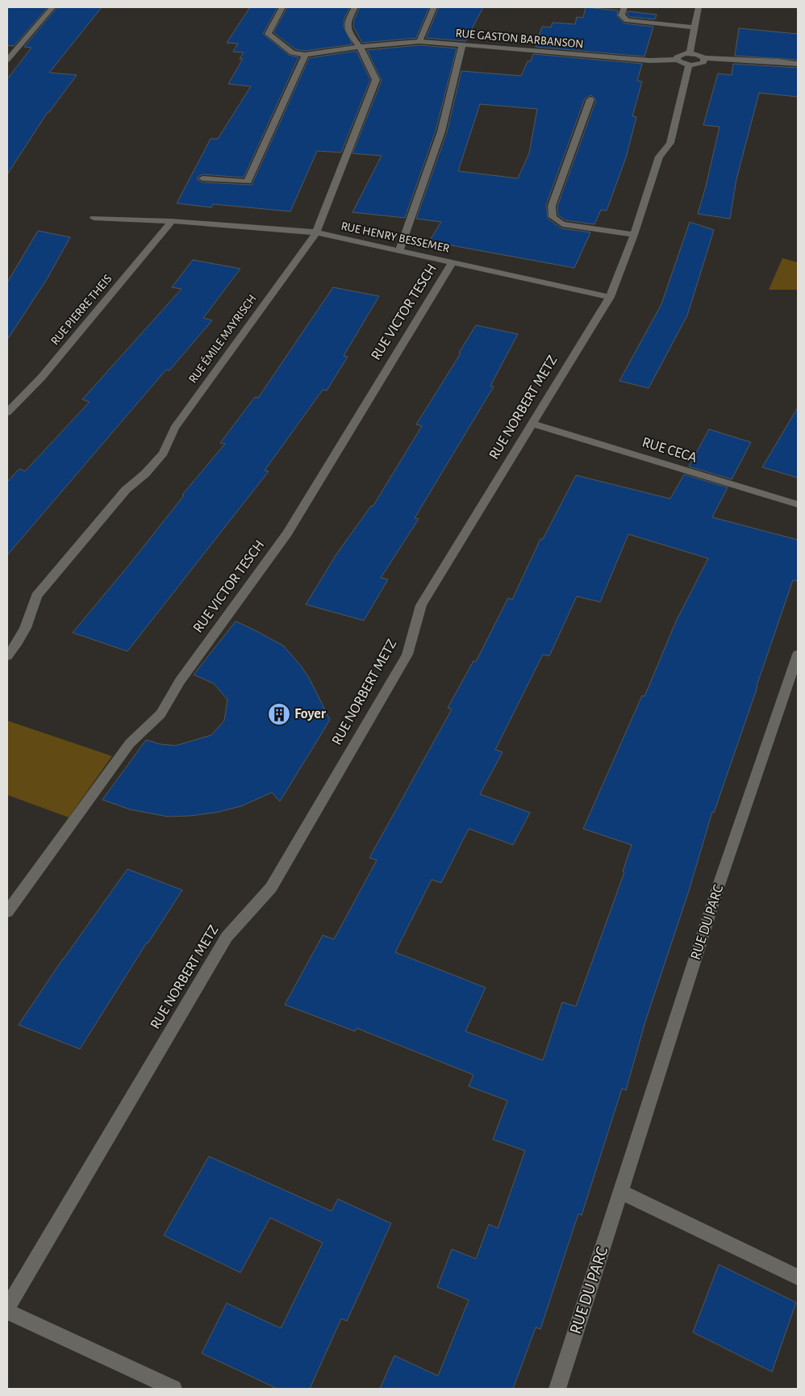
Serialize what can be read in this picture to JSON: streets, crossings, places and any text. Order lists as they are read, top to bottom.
{
  "streets": {
    "street": [
      "RUE GASTON BARBANSON",
      "RUE HENRY BESSEMER",
      "RUE PIERRE THEIS",
      "RUE VICTOR TESCH",
      "RUE ÉMILE MAYRISCH",
      "RUE NORBERT METZ",
      "RUE CECA",
      "RUE DU PARC"
    ]
  },
  "crossings": [
    ["RUE GASTON BARBANSON", "RUE ÉMILE MAYRISCH"],
    ["RUE HENRY BESSEMER", "RUE PIERRE THEIS"],
    ["RUE HENRY BESSEMER", "RUE VICTOR TESCH"],
    ["RUE HENRY BESSEMER", "RUE ÉMILE MAYRISCH"],
    ["RUE HENRY BESSEMER", "RUE NORBERT METZ"],
    ["RUE NORBERT METZ", "RUE CECA"]
  ],
  "places": {
    "building": ["Foyer"]
  }
}
